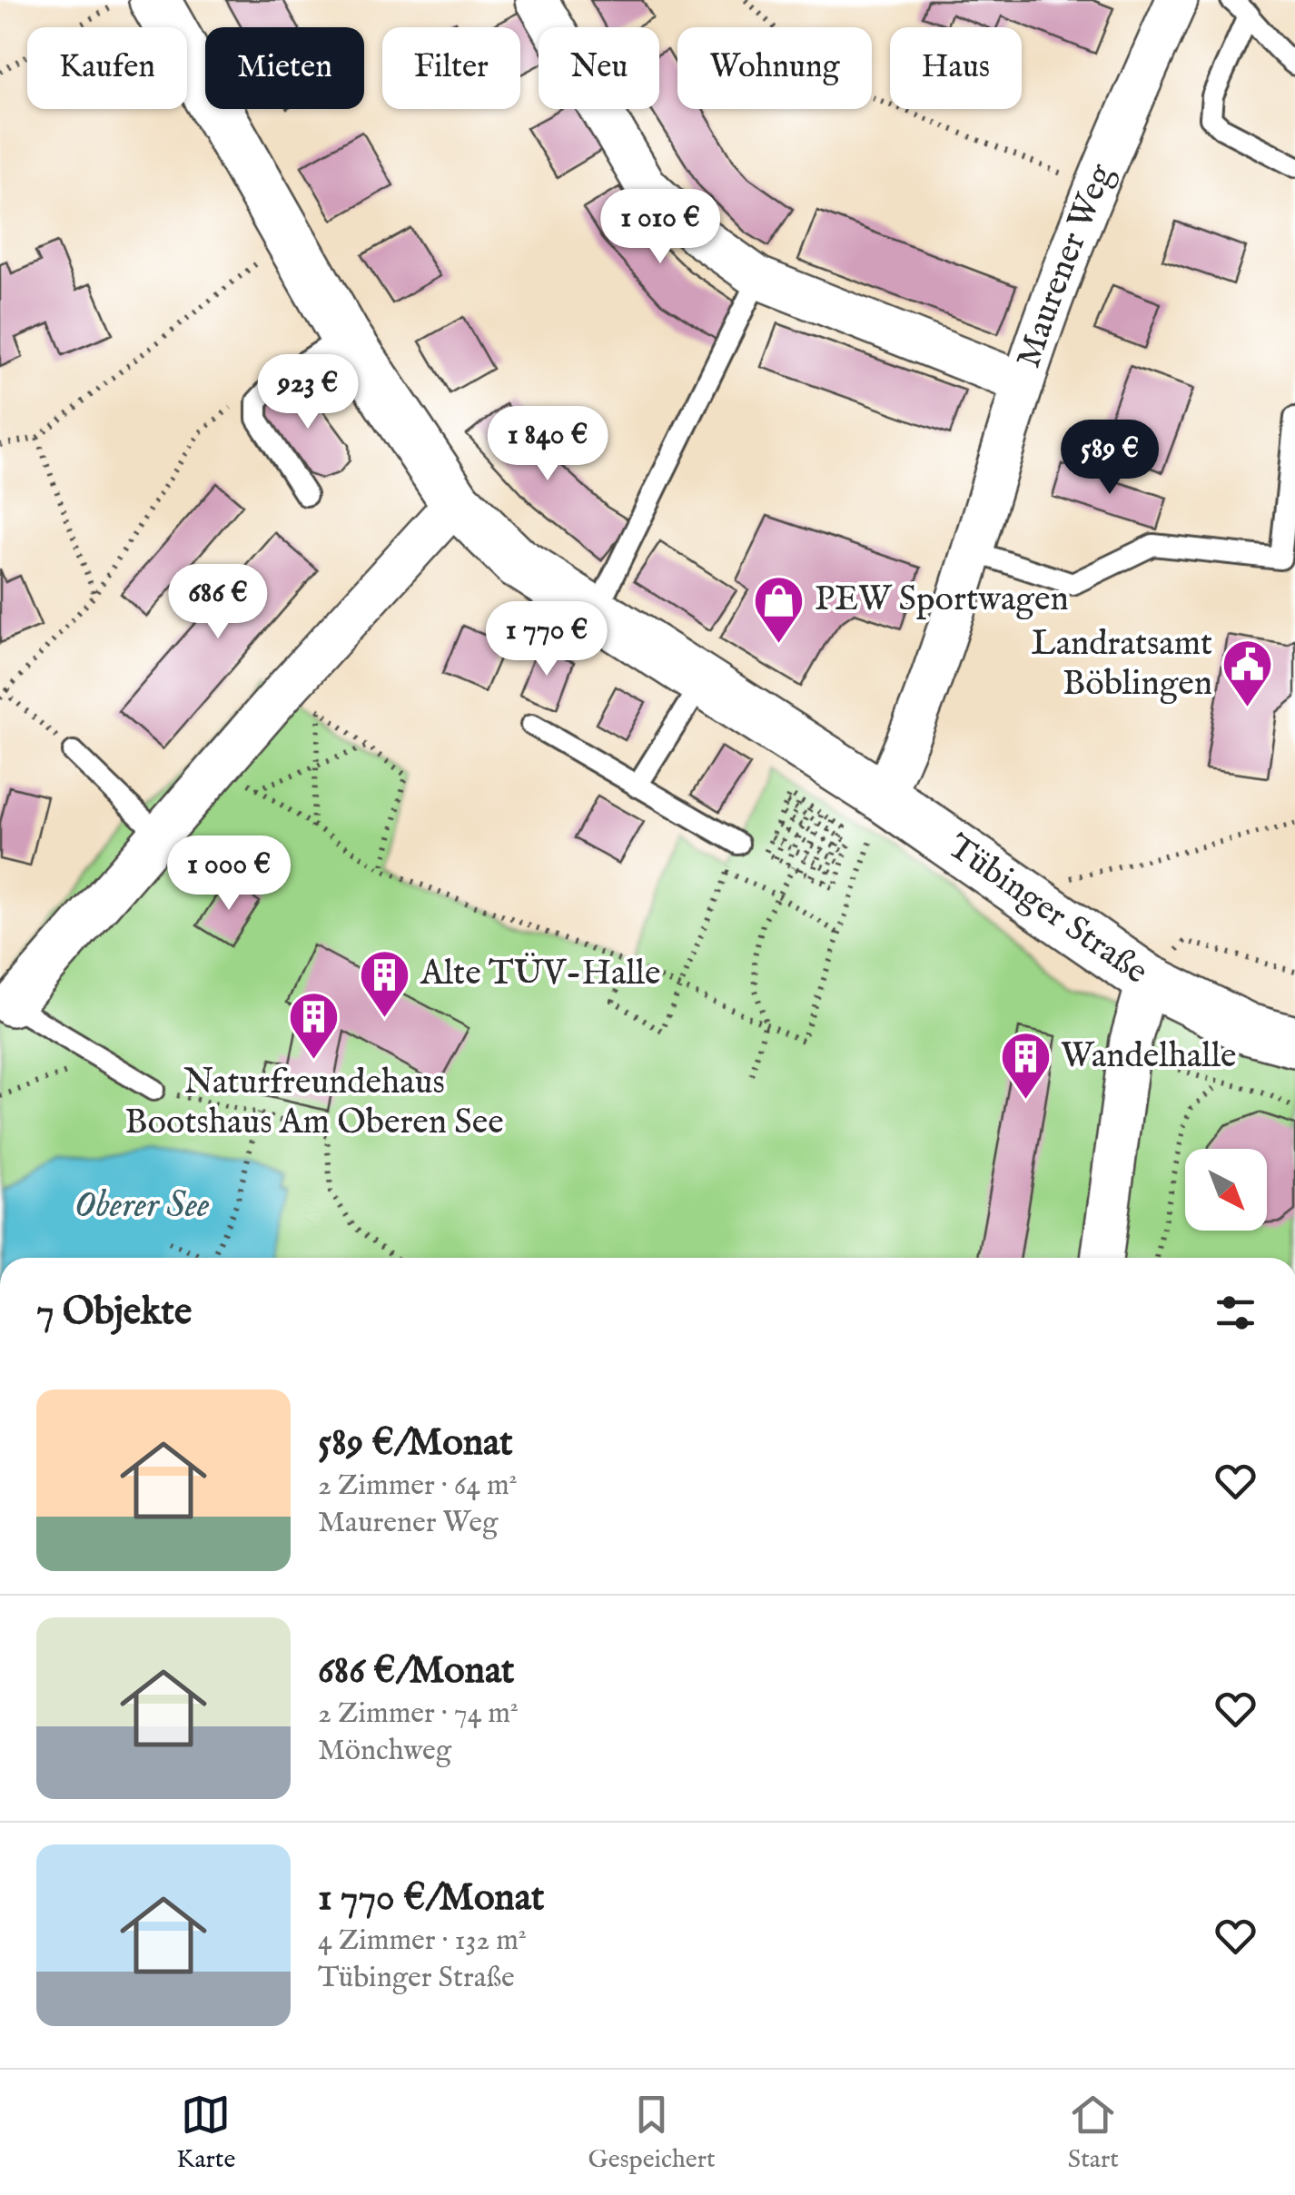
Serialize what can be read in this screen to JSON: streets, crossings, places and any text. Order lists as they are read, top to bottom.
{
  "streets": {
    "main road": ["Tübinger Straße"],
    "street": ["Maurener Weg"]
  },
  "crossings": [
    ["Maurener Weg", "Tübinger Straße"]
  ],
  "water": ["Oberer See"],
  "places": {
    "shop": ["PEW Sportwagen"],
    "public building": ["Landratsamt Böblingen"],
    "building": ["Alte TÜV-Halle", "Naturfreundehaus Bootshaus Am Oberen See", "Wandelhalle"]
  },
  "north": "bottom right",
  "page": {
    "chip": [
      "Kaufen",
      "Mieten",
      "Filter",
      "Neu",
      "Wohnung",
      "Haus"
    ],
    "price": [
      "1 010 €",
      "923 €",
      "1 840 €",
      "589 €",
      "686 €",
      "1 770 €",
      "1 000 €"
    ],
    "heading": "7 Objekte",
    "list": [
      {
        "name": "589 €/Monat",
        "note": "2 Zimmer · 64 m² · Maurener Weg"
      },
      {
        "name": "686 €/Monat",
        "note": "2 Zimmer · 74 m² · Mönchweg"
      },
      {
        "name": "1 770 €/Monat",
        "note": "4 Zimmer · 132 m² · Tübinger Straße"
      }
    ],
    "tabs": ["Karte", "Gespeichert", "Start"]
  }
}
